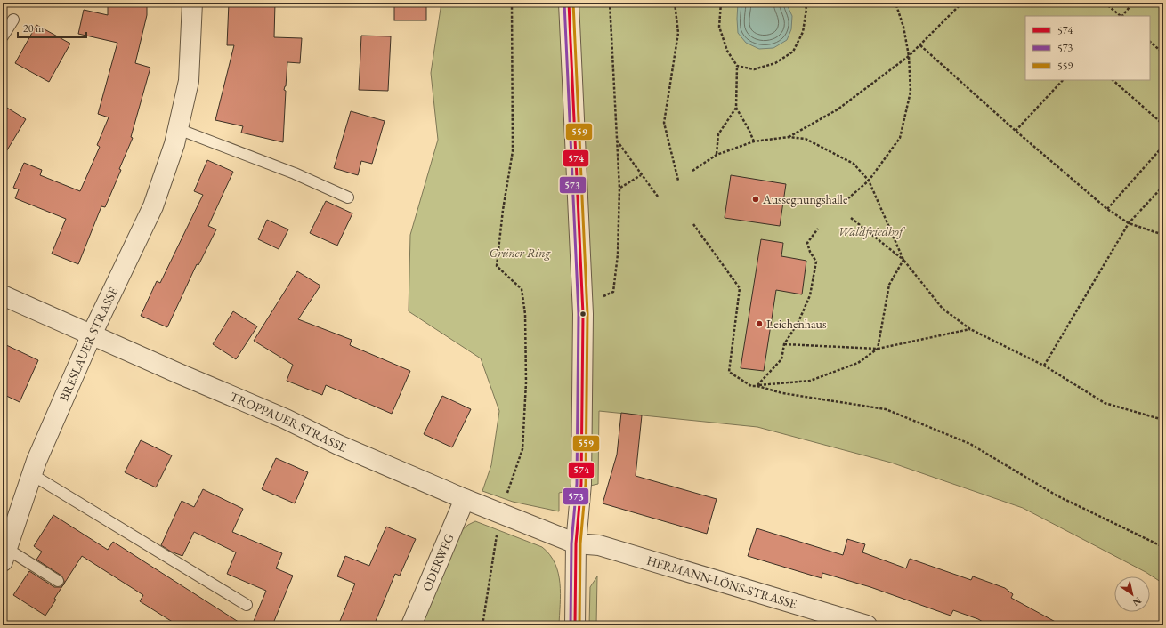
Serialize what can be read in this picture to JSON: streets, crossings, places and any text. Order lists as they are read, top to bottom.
{
  "streets": {
    "street": [
      "BRESLAUER STRASSE",
      "TROPPAUER STRASSE",
      "ODERWEG",
      "HERMANN-LÖNS-STRASSE"
    ]
  },
  "crossings": [
    ["BRESLAUER STRASSE", "TROPPAUER STRASSE"],
    ["TROPPAUER STRASSE", "ODERWEG"],
    ["TROPPAUER STRASSE", "HERMANN-LÖNS-STRASSE"]
  ],
  "parks": ["Waldfriedhof", "Grüner Ring"],
  "places": ["Aussegnungshalle", "Leichenhaus"],
  "lines": ["transit line 574", "transit line 573", "transit line 559"],
  "legend": ["574", "573", "559"],
  "scale_bar": "20 m",
  "north": "bottom right"
}
